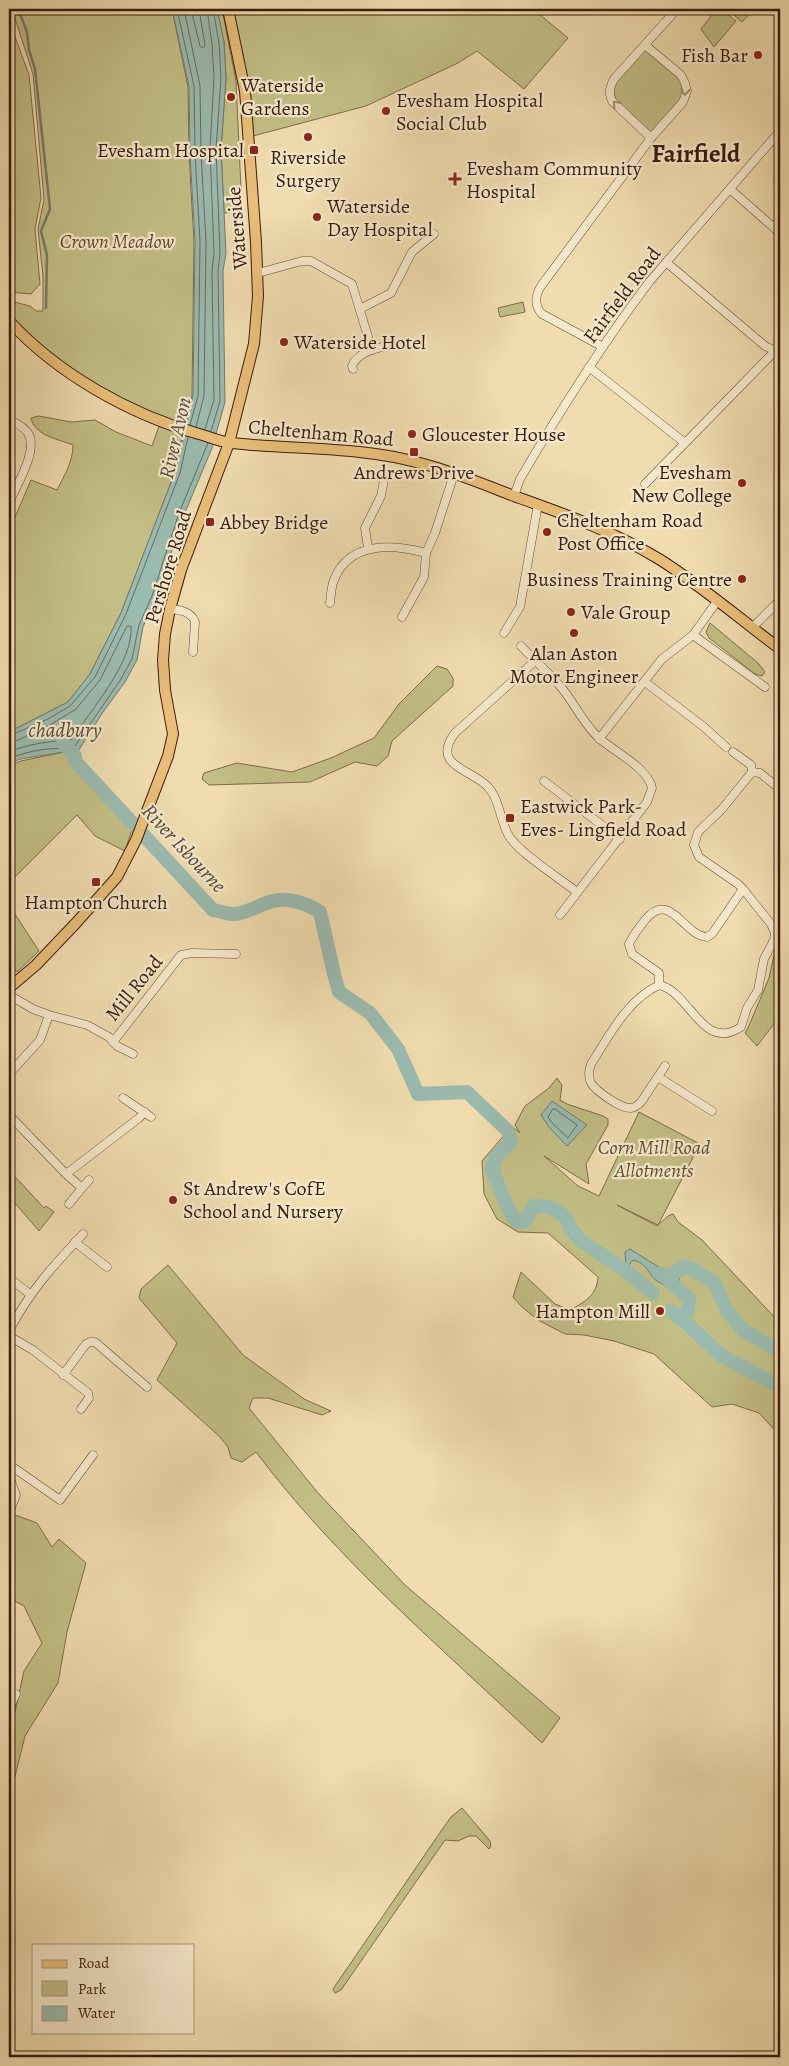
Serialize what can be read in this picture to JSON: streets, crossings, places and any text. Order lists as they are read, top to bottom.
{
  "streets": {
    "main road": ["Waterside", "Cheltenham Road", "Pershore Road"],
    "street": ["Fairfield Road", "Mill Road"]
  },
  "crossings": [
    ["Waterside", "Cheltenham Road"],
    ["Waterside", "Pershore Road"],
    ["Fairfield Road", "Cheltenham Road"],
    ["Cheltenham Road", "Pershore Road"]
  ],
  "districts": ["Fairfield"],
  "water": ["River Avon", "chadbury", "River Isbourne"],
  "parks": ["Crown Meadow", "Corn Mill Road Allotments"],
  "places": {
    "other": [
      "Fish Bar",
      "Waterside Gardens",
      "Evesham Hospital Social Club",
      "Riverside Surgery",
      "Waterside Day Hospital",
      "Waterside Hotel",
      "Gloucester House",
      "Evesham New College",
      "Cheltenham Road Post Office",
      "Business Training Centre",
      "Vale Group",
      "Alan Aston Motor Engineer",
      "St Andrew's CofE School and Nursery",
      "Hampton Mill"
    ],
    "transit": [
      "Evesham Hospital",
      "Andrews Drive",
      "Abbey Bridge",
      "Eastwick Park- Eves- Lingfield Road",
      "Hampton Church"
    ],
    "health": ["Evesham Community Hospital"]
  },
  "legend": ["Road", "Park", "Water"]
}
